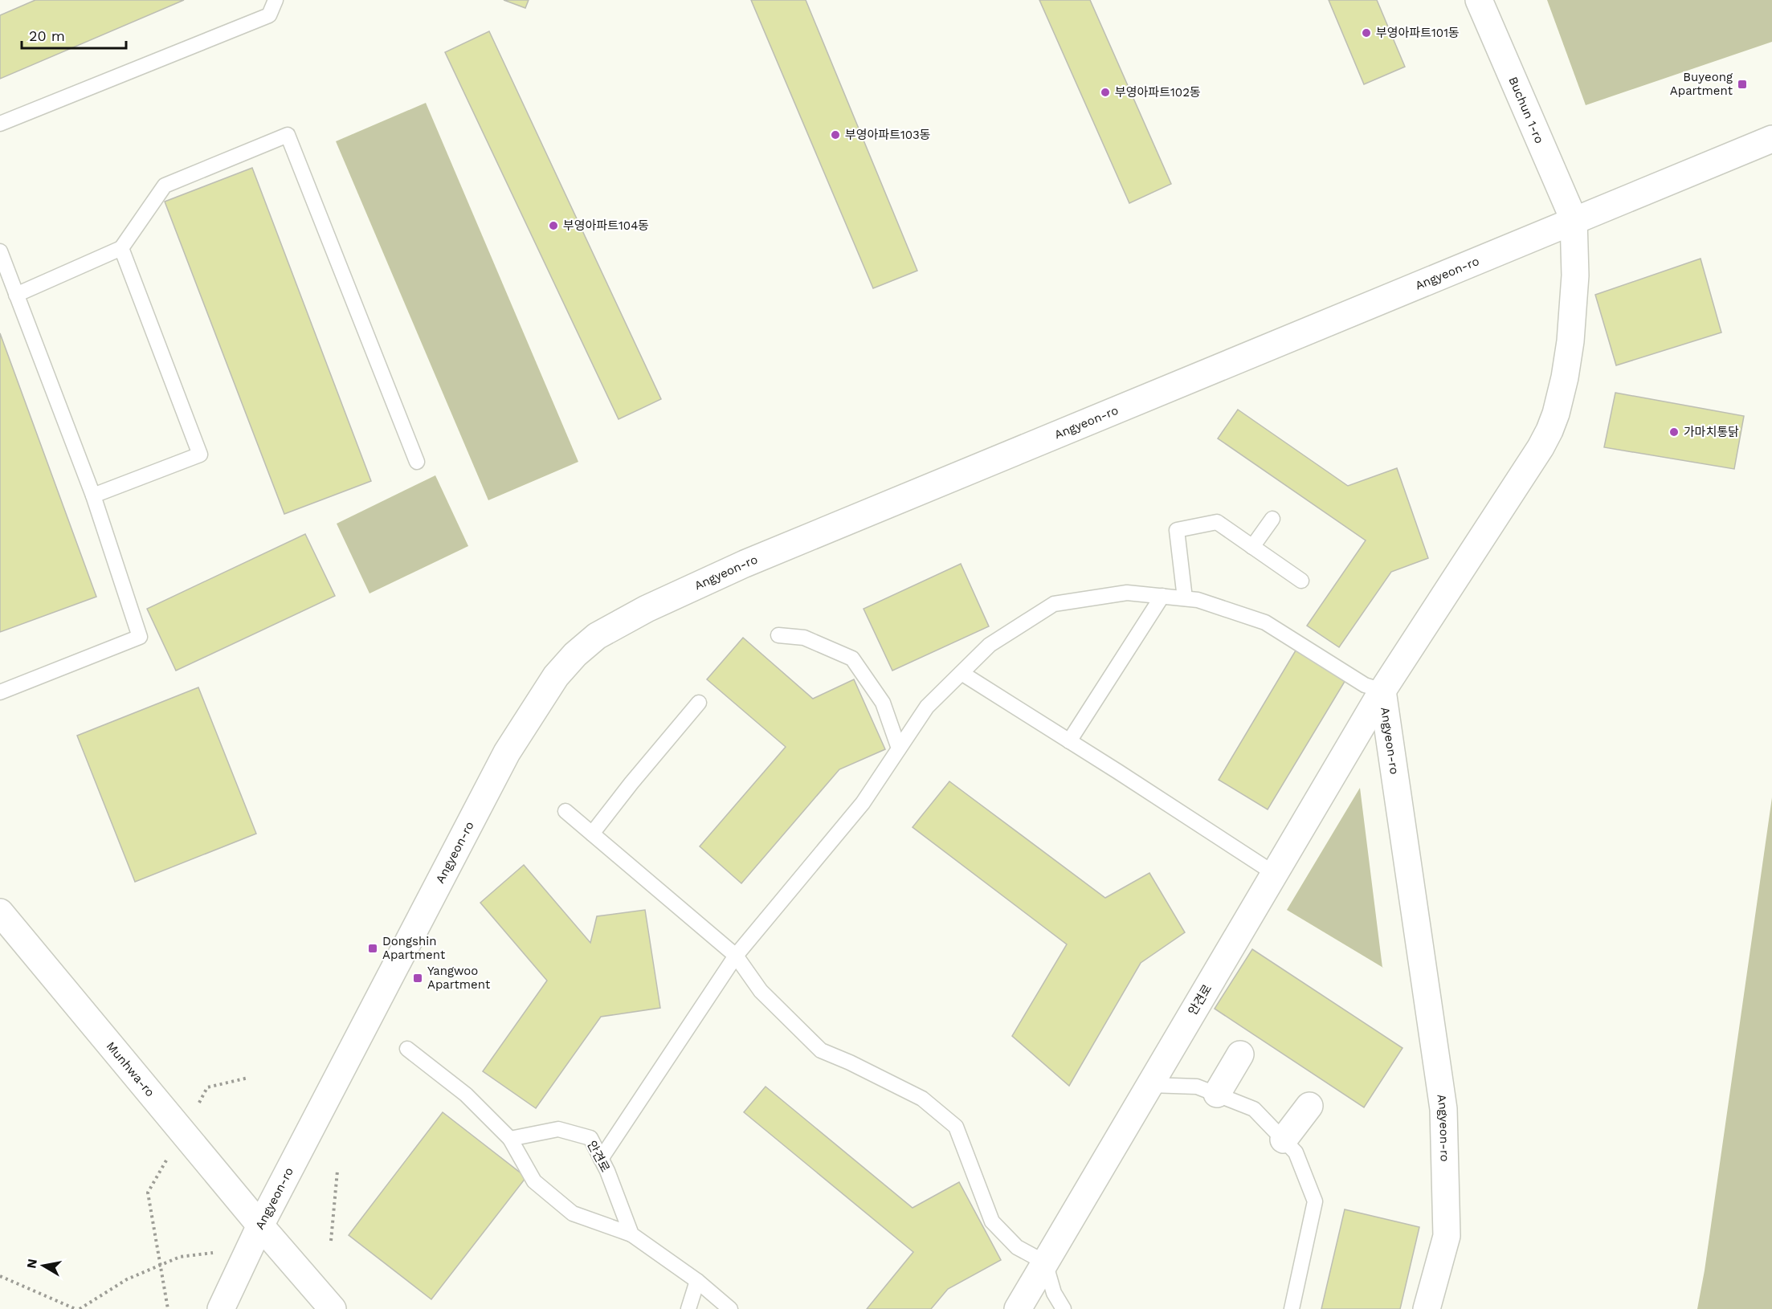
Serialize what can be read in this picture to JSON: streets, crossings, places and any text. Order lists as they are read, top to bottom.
{
  "streets": {
    "street": [
      "Buchun 1-ro",
      "Angyeon-ro",
      "안견로",
      "Munhwa-ro"
    ]
  },
  "crossings": [
    ["Buchun 1-ro", "Angyeon-ro"],
    ["Angyeon-ro", "안견로"],
    ["Angyeon-ro", "Munhwa-ro"]
  ],
  "places": {
    "other": [
      "부영아파트101동",
      "부영아파트102동",
      "부영아파트103동",
      "부영아파트104동",
      "가마치통닭"
    ],
    "transit": ["Buyeong Apartment", "Dongshin Apartment", "Yangwoo Apartment"]
  },
  "scale_bar": "20 m",
  "north": "left"
}
